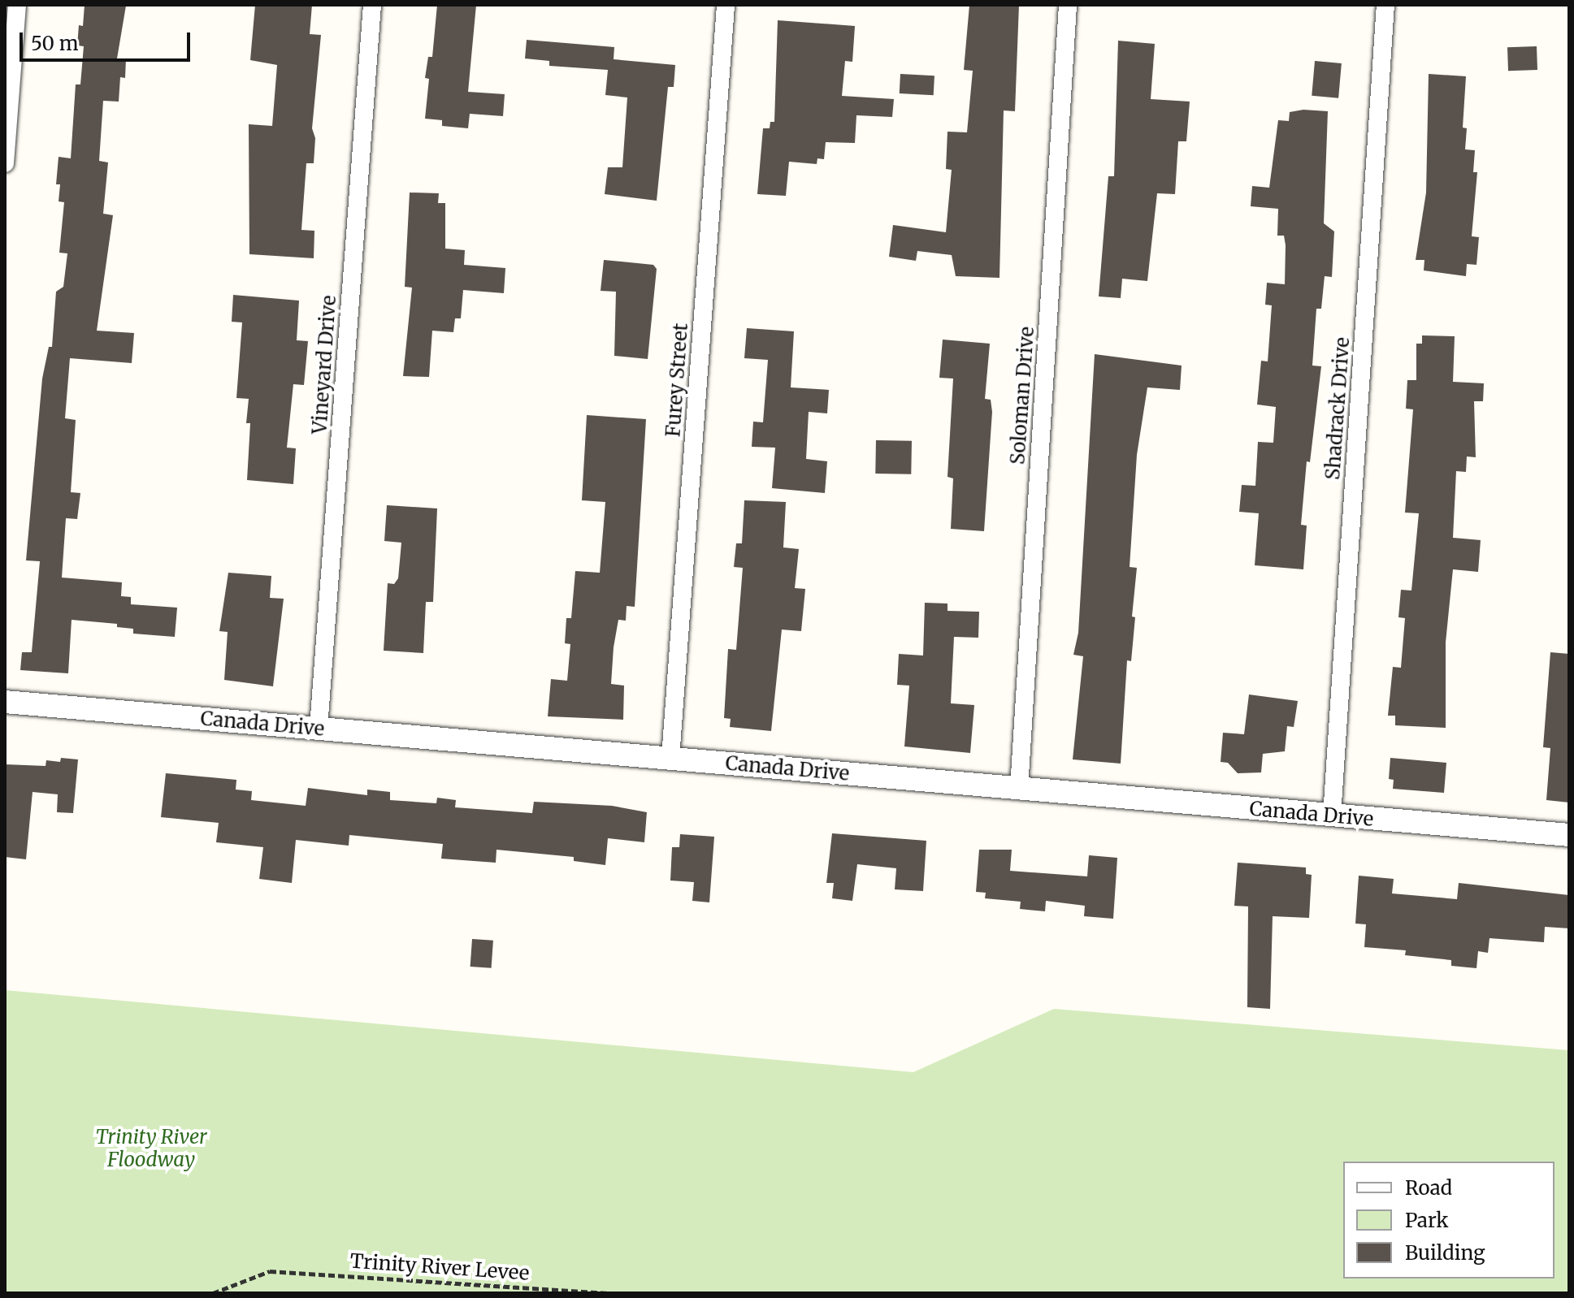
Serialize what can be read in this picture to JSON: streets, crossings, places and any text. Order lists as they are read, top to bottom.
{
  "streets": {
    "street": [
      "Vineyard Drive",
      "Furey Street",
      "Soloman Drive",
      "Shadrack Drive",
      "Canada Drive"
    ],
    "path": ["Trinity River Levee"]
  },
  "crossings": [
    ["Vineyard Drive", "Canada Drive"],
    ["Furey Street", "Canada Drive"],
    ["Soloman Drive", "Canada Drive"],
    ["Shadrack Drive", "Canada Drive"]
  ],
  "parks": ["Trinity River Floodway"],
  "legend": ["Road", "Park", "Building"],
  "scale_bar": "50 m"
}
